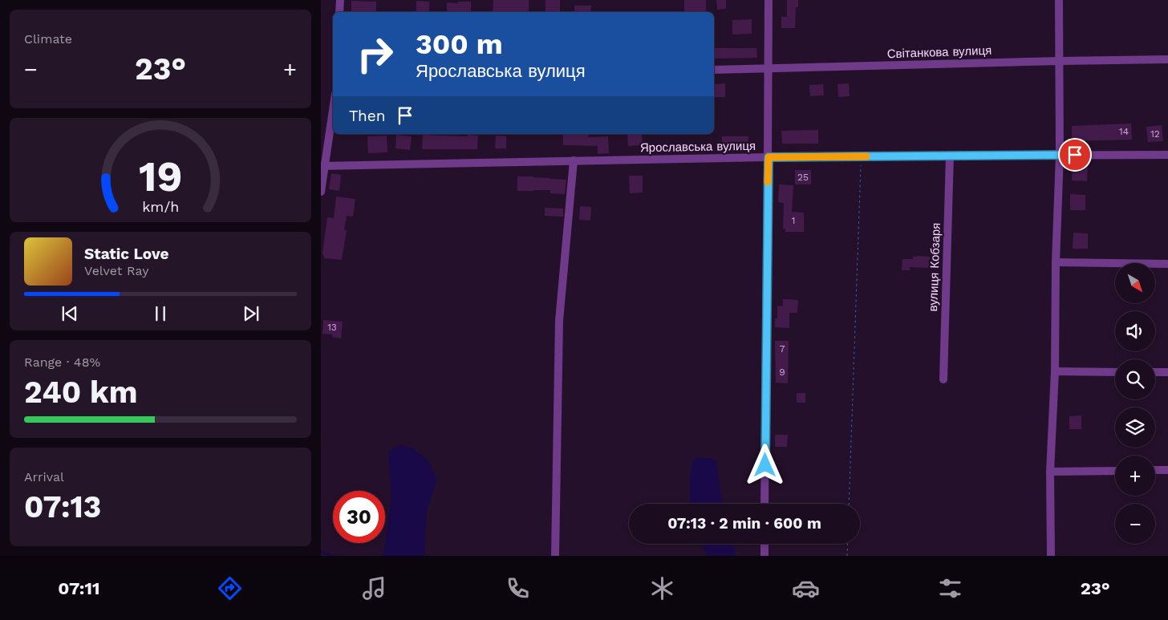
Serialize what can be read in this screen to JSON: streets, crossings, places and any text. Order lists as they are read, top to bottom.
{
  "streets": {
    "street": ["Світанкова вулиця", "Ярославська вулиця", "вулиця Кобзаря"]
  },
  "crossings": [
    ["Ярославська вулиця", "вулиця Кобзаря"]
  ],
  "house_numbers": [
    "14",
    "12",
    "25",
    "1",
    "13",
    "7",
    "9"
  ],
  "north": "bottom right",
  "page": {
    "tile": [
      "Climate",
      ["Range · 48%", "240 km"],
      ["Arrival", "07:13"]
    ],
    "turn": ["300 m", "Ярославська вулиця"],
    "heat": ["−", "23°", "+"],
    "then": "Then",
    "song": ["Static Love", "Velvet Ray"],
    "map_buttons": ["+", "−"],
    "limit": "30",
    "trip": "07:13 · 2 min · 600 m",
    "tabs": ["07:11", "23°"],
    "gauge": ["19", "km/h"]
  }
}
